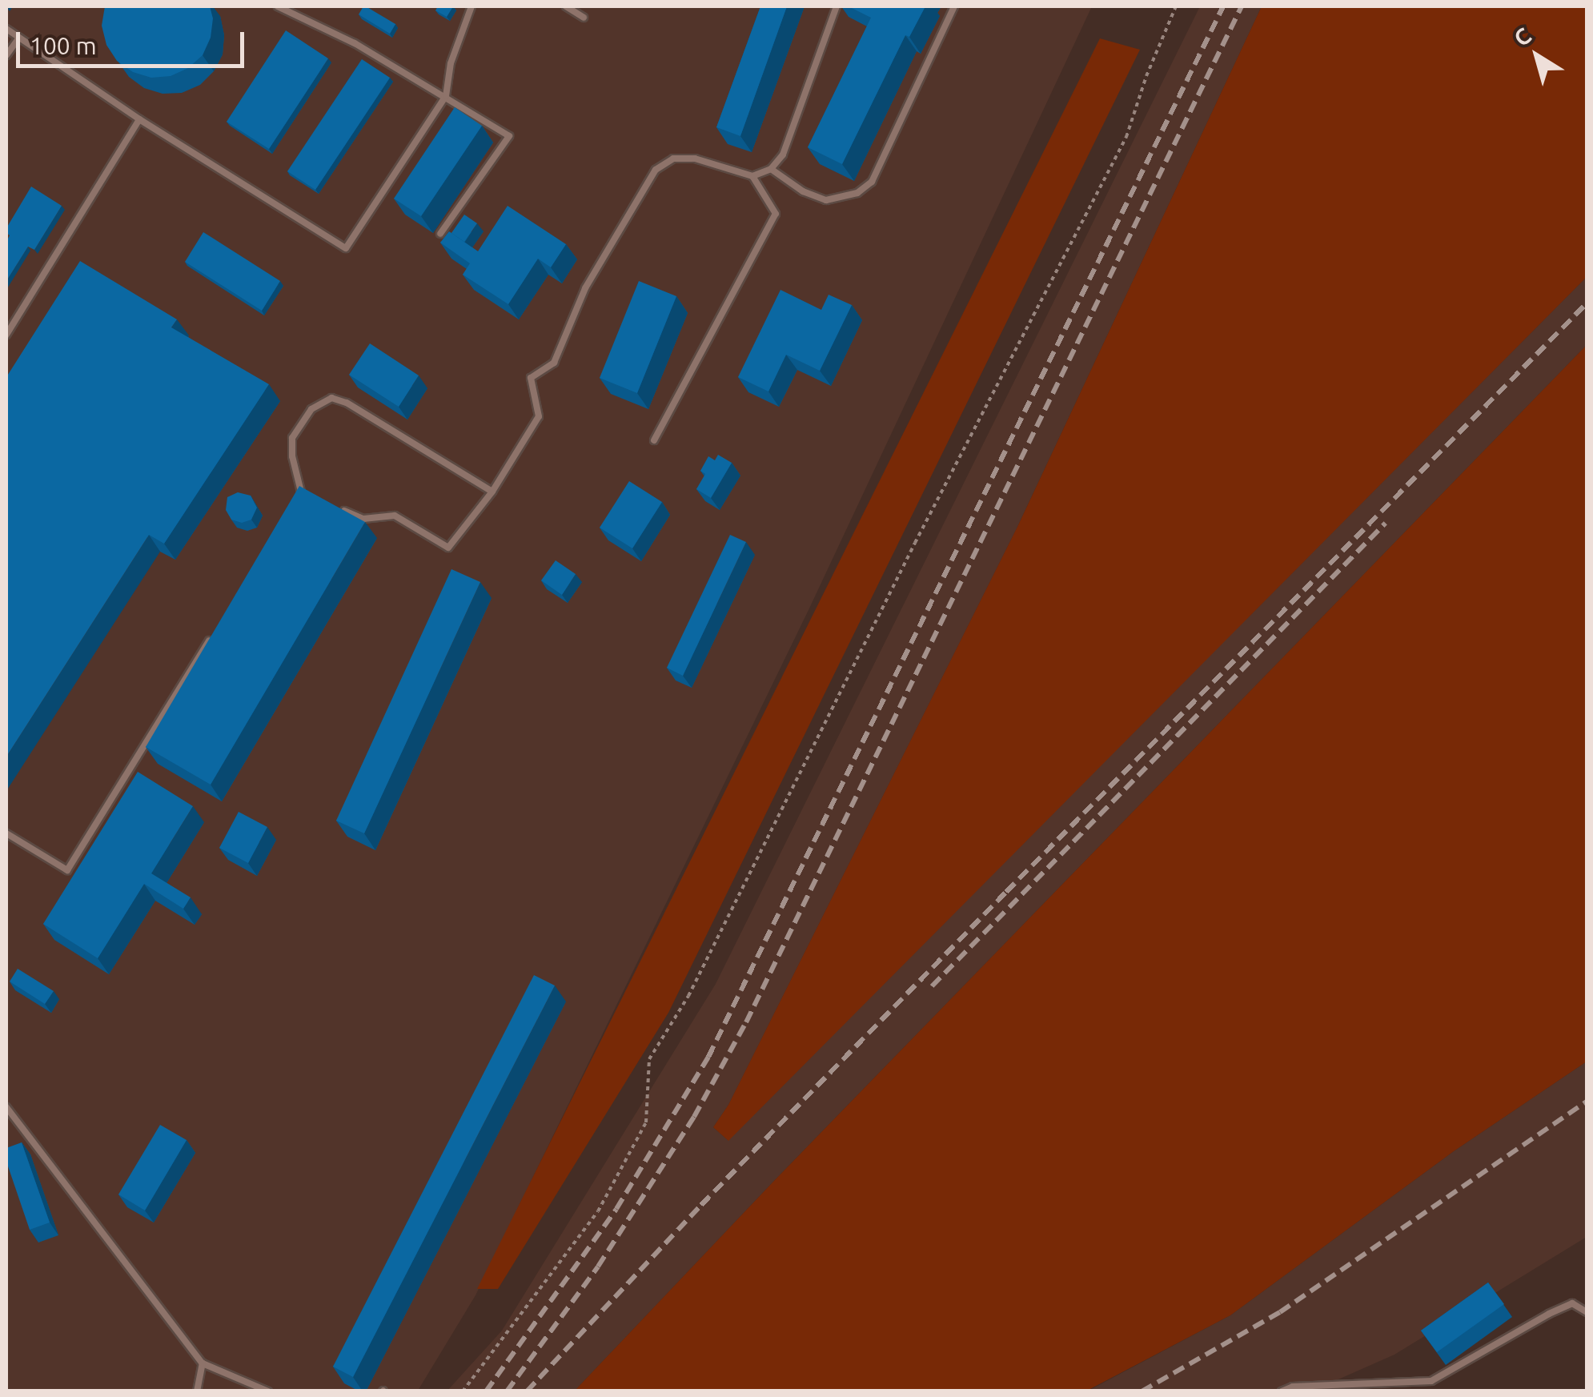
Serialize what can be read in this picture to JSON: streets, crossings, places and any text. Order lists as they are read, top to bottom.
{
  "scale_bar": "100 m",
  "north": "top left"
}
